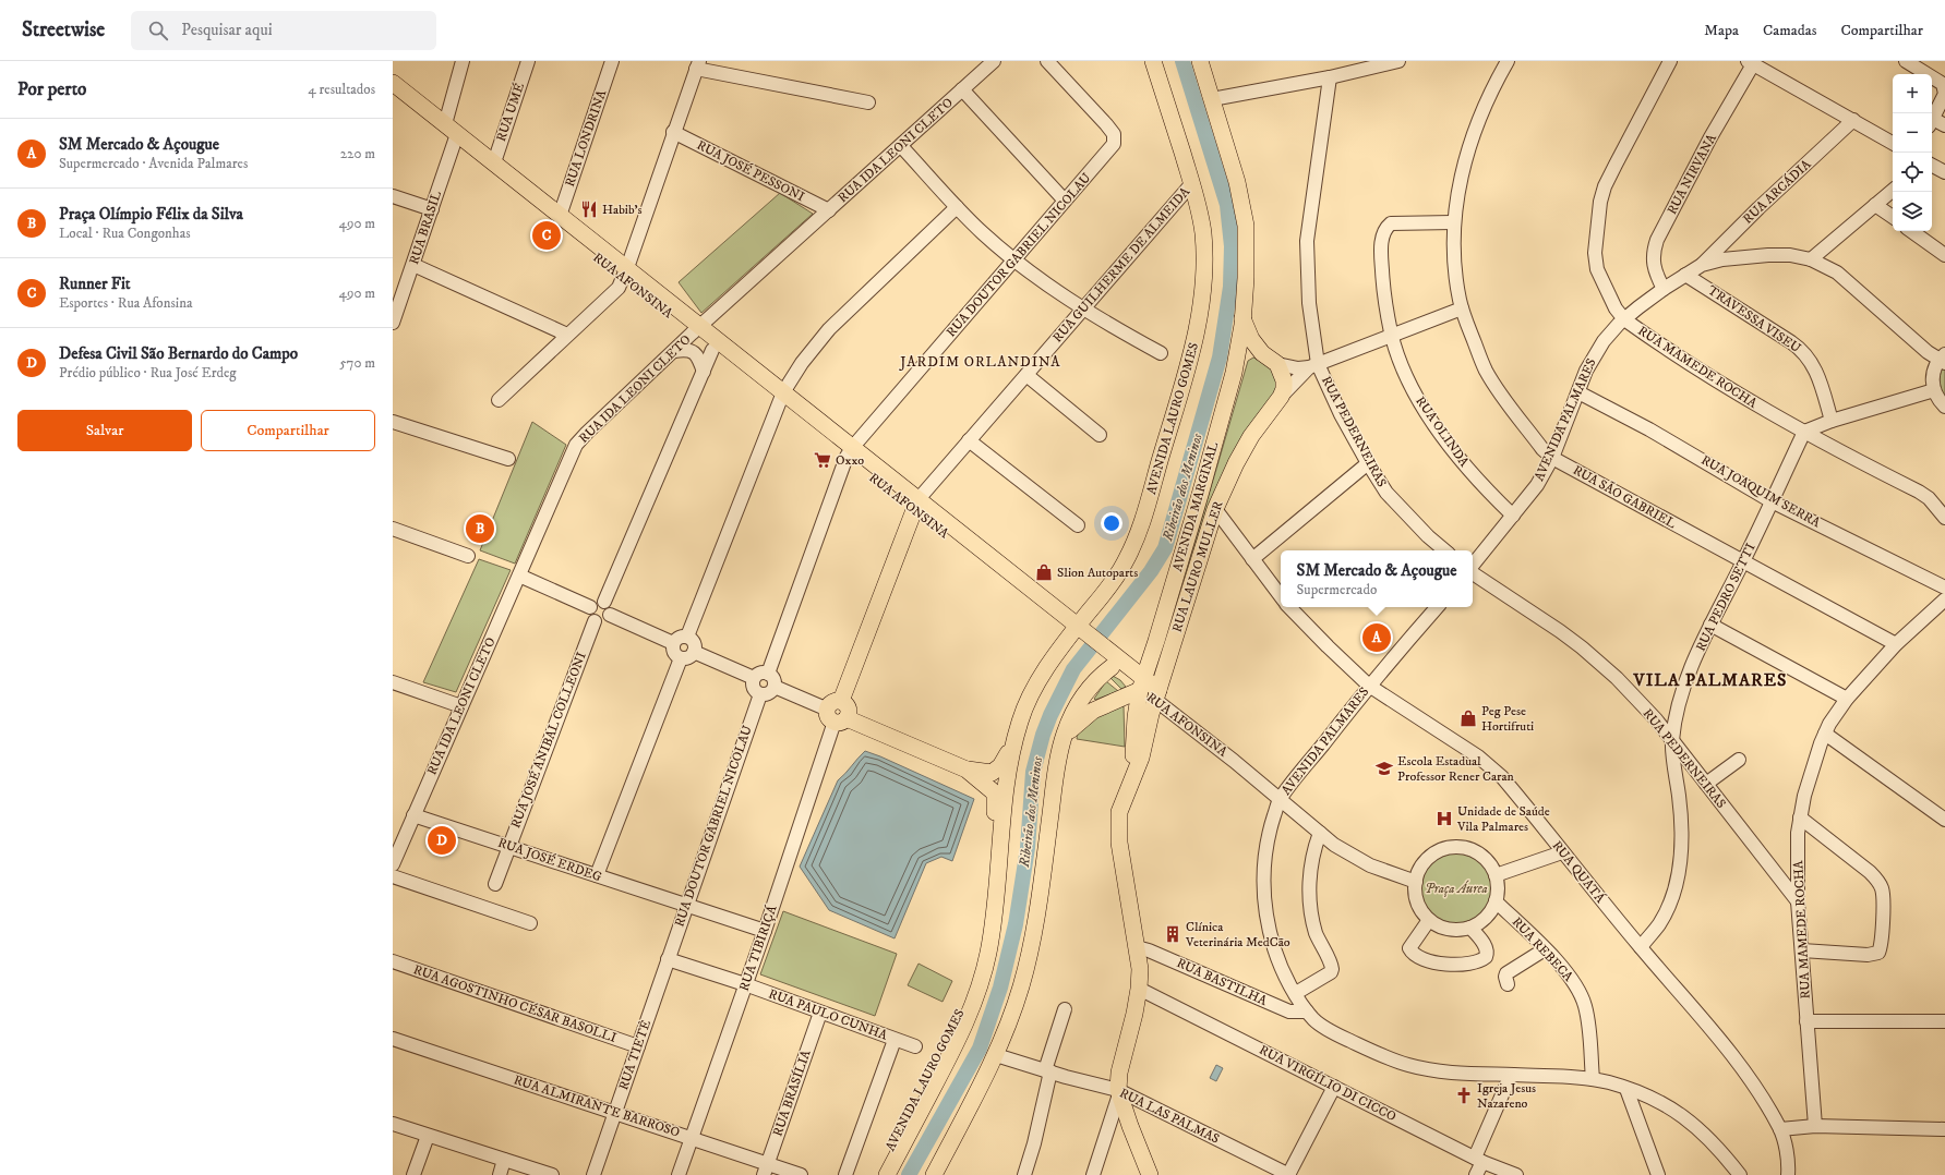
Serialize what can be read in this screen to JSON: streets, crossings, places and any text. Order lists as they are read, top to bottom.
{
  "streets": {
    "main road": [
      "RUA GUILHERME DE ALMEIDA",
      "RUA AFONSINA",
      "AVENIDA LAURO GOMES",
      "AVENIDA MARGINAL",
      "RUA LAURO MULLER"
    ],
    "street": [
      "RUA UMÉ",
      "RUA LONDRINA",
      "RUA IDA LEONI CLETO",
      "RUA JOSÉ PESSONI",
      "RUA NIRVANA",
      "RUA ARCÁDIA",
      "RUA BRASIL",
      "RUA DOUTOR GABRIEL NICOLAU",
      "TRAVESSA VISEU",
      "RUA MAMEDE ROCHA",
      "AVENIDA PALMARES",
      "RUA PEDERNEIRAS",
      "RUA OLINDA",
      "RUA JOAQUIM SERRA",
      "RUA SÃO GABRIEL",
      "RUA PEDRO SETTI",
      "RUA JOSÉ ANIBAL COLLEONI",
      "RUA JOSÉ ERDEG",
      "RUA QUATÁ",
      "RUA TIBIRIÇÁ",
      "RUA REBECA",
      "RUA BASTILHA",
      "RUA AGOSTINHO CÉSAR BASOLLI",
      "RUA PAULO CUNHA",
      "RUA TIETÊ",
      "RUA VIRGÍLIO DI CICCO",
      "RUA BRASÍLIA",
      "RUA ALMIRANTE BARROSO",
      "RUA LAS PALMAS"
    ]
  },
  "crossings": [
    ["RUA UMÉ", "RUA AFONSINA"],
    ["RUA LONDRINA", "RUA AFONSINA"],
    ["RUA IDA LEONI CLETO", "RUA JOSÉ PESSONI"],
    ["RUA IDA LEONI CLETO", "RUA AFONSINA"],
    ["RUA IDA LEONI CLETO", "RUA JOSÉ ERDEG"],
    ["RUA NIRVANA", "AVENIDA PALMARES"],
    ["RUA ARCÁDIA", "AVENIDA PALMARES"],
    ["RUA BRASIL", "RUA AFONSINA"],
    ["RUA DOUTOR GABRIEL NICOLAU", "RUA AFONSINA"],
    ["RUA DOUTOR GABRIEL NICOLAU", "RUA JOSÉ ERDEG"],
    ["RUA DOUTOR GABRIEL NICOLAU", "RUA PAULO CUNHA"],
    ["RUA DOUTOR GABRIEL NICOLAU", "RUA TIETÊ"],
    ["RUA GUILHERME DE ALMEIDA", "RUA AFONSINA"],
    ["RUA GUILHERME DE ALMEIDA", "AVENIDA LAURO GOMES"],
    ["RUA GUILHERME DE ALMEIDA", "RUA TIBIRIÇÁ"],
    ["RUA AFONSINA", "AVENIDA LAURO GOMES"],
    ["RUA AFONSINA", "AVENIDA PALMARES"],
    ["RUA AFONSINA", "AVENIDA MARGINAL"],
    ["RUA AFONSINA", "RUA LAURO MULLER"],
    ["RUA AFONSINA", "RUA REBECA"],
    ["TRAVESSA VISEU", "AVENIDA PALMARES"],
    ["RUA MAMEDE ROCHA", "AVENIDA PALMARES"],
    ["RUA MAMEDE ROCHA", "RUA PEDERNEIRAS"],
    ["RUA MAMEDE ROCHA", "RUA SÃO GABRIEL"],
    ["RUA MAMEDE ROCHA", "RUA PEDRO SETTI"],
    ["AVENIDA PALMARES", "RUA OLINDA"],
    ["AVENIDA PALMARES", "RUA JOAQUIM SERRA"],
    ["AVENIDA PALMARES", "RUA SÃO GABRIEL"],
    ["AVENIDA PALMARES", "RUA QUATÁ"],
    ["AVENIDA PALMARES", "RUA REBECA"],
    ["AVENIDA PALMARES", "RUA BASTILHA"],
    ["RUA PEDERNEIRAS", "RUA PEDRO SETTI"],
    ["RUA OLINDA", "RUA SÃO GABRIEL"],
    ["RUA JOAQUIM SERRA", "RUA PEDRO SETTI"],
    ["RUA SÃO GABRIEL", "RUA PEDRO SETTI"],
    ["AVENIDA MARGINAL", "RUA LAURO MULLER"],
    ["RUA LAURO MULLER", "RUA BASTILHA"],
    ["RUA LAURO MULLER", "RUA VIRGÍLIO DI CICCO"],
    ["RUA LAURO MULLER", "RUA LAS PALMAS"],
    ["RUA PEDRO SETTI", "RUA QUATÁ"],
    ["RUA JOSÉ ANIBAL COLLEONI", "RUA JOSÉ ERDEG"],
    ["RUA JOSÉ ERDEG", "RUA TIBIRIÇÁ"],
    ["RUA TIBIRIÇÁ", "RUA PAULO CUNHA"],
    ["RUA TIBIRIÇÁ", "RUA ALMIRANTE BARROSO"],
    ["RUA AGOSTINHO CÉSAR BASOLLI", "RUA TIETÊ"],
    ["RUA PAULO CUNHA", "RUA TIETÊ"],
    ["RUA PAULO CUNHA", "RUA BRASÍLIA"],
    ["RUA TIETÊ", "RUA ALMIRANTE BARROSO"],
    ["RUA BRASÍLIA", "RUA ALMIRANTE BARROSO"]
  ],
  "districts": ["JARDIM ORLANDINA", "VILA PALMARES"],
  "water": ["Ribeirão dos Meninos"],
  "parks": ["Praça Áurea"],
  "places": {
    "restaurant": ["Habib's"],
    "supermarket": ["Oxxo"],
    "shop": ["Slion Autoparts", "Peg Pese Hortifruti"],
    "school or university": ["Escola Estadual Professor Rener Caran"],
    "hospital": ["Unidade de Saúde Vila Palmares"],
    "building": ["Clínica Veterinária MedCão"],
    "church": ["Igreja Jesus Nazareno"]
  },
  "page": {
    "header": "Streetwise",
    "search": "Pesquisar aqui",
    "nav": ["Mapa", "Camadas", "Compartilhar"],
    "heading": ["Por perto", "4 resultados"],
    "map_buttons": ["+", "−"],
    "list": [
      {
        "mark": "A",
        "name": "SM Mercado & Açougue",
        "note": "Supermercado · Avenida Palmares",
        "value": "220 m"
      },
      {
        "mark": "B",
        "name": "Praça Olímpio Félix da Silva",
        "note": "Local · Rua Congonhas",
        "value": "490 m"
      },
      {
        "mark": "C",
        "name": "Runner Fit",
        "note": "Esportes · Rua Afonsina",
        "value": "490 m"
      },
      {
        "mark": "D",
        "name": "Defesa Civil São Bernardo do Campo",
        "note": "Prédio público · Rua José Erdeg",
        "value": "570 m"
      }
    ],
    "pins": [
      "C",
      "B",
      "A",
      "D"
    ],
    "buttons": ["Salvar", "Compartilhar"],
    "popup": ["SM Mercado & Açougue", "Supermercado"]
  }
}
